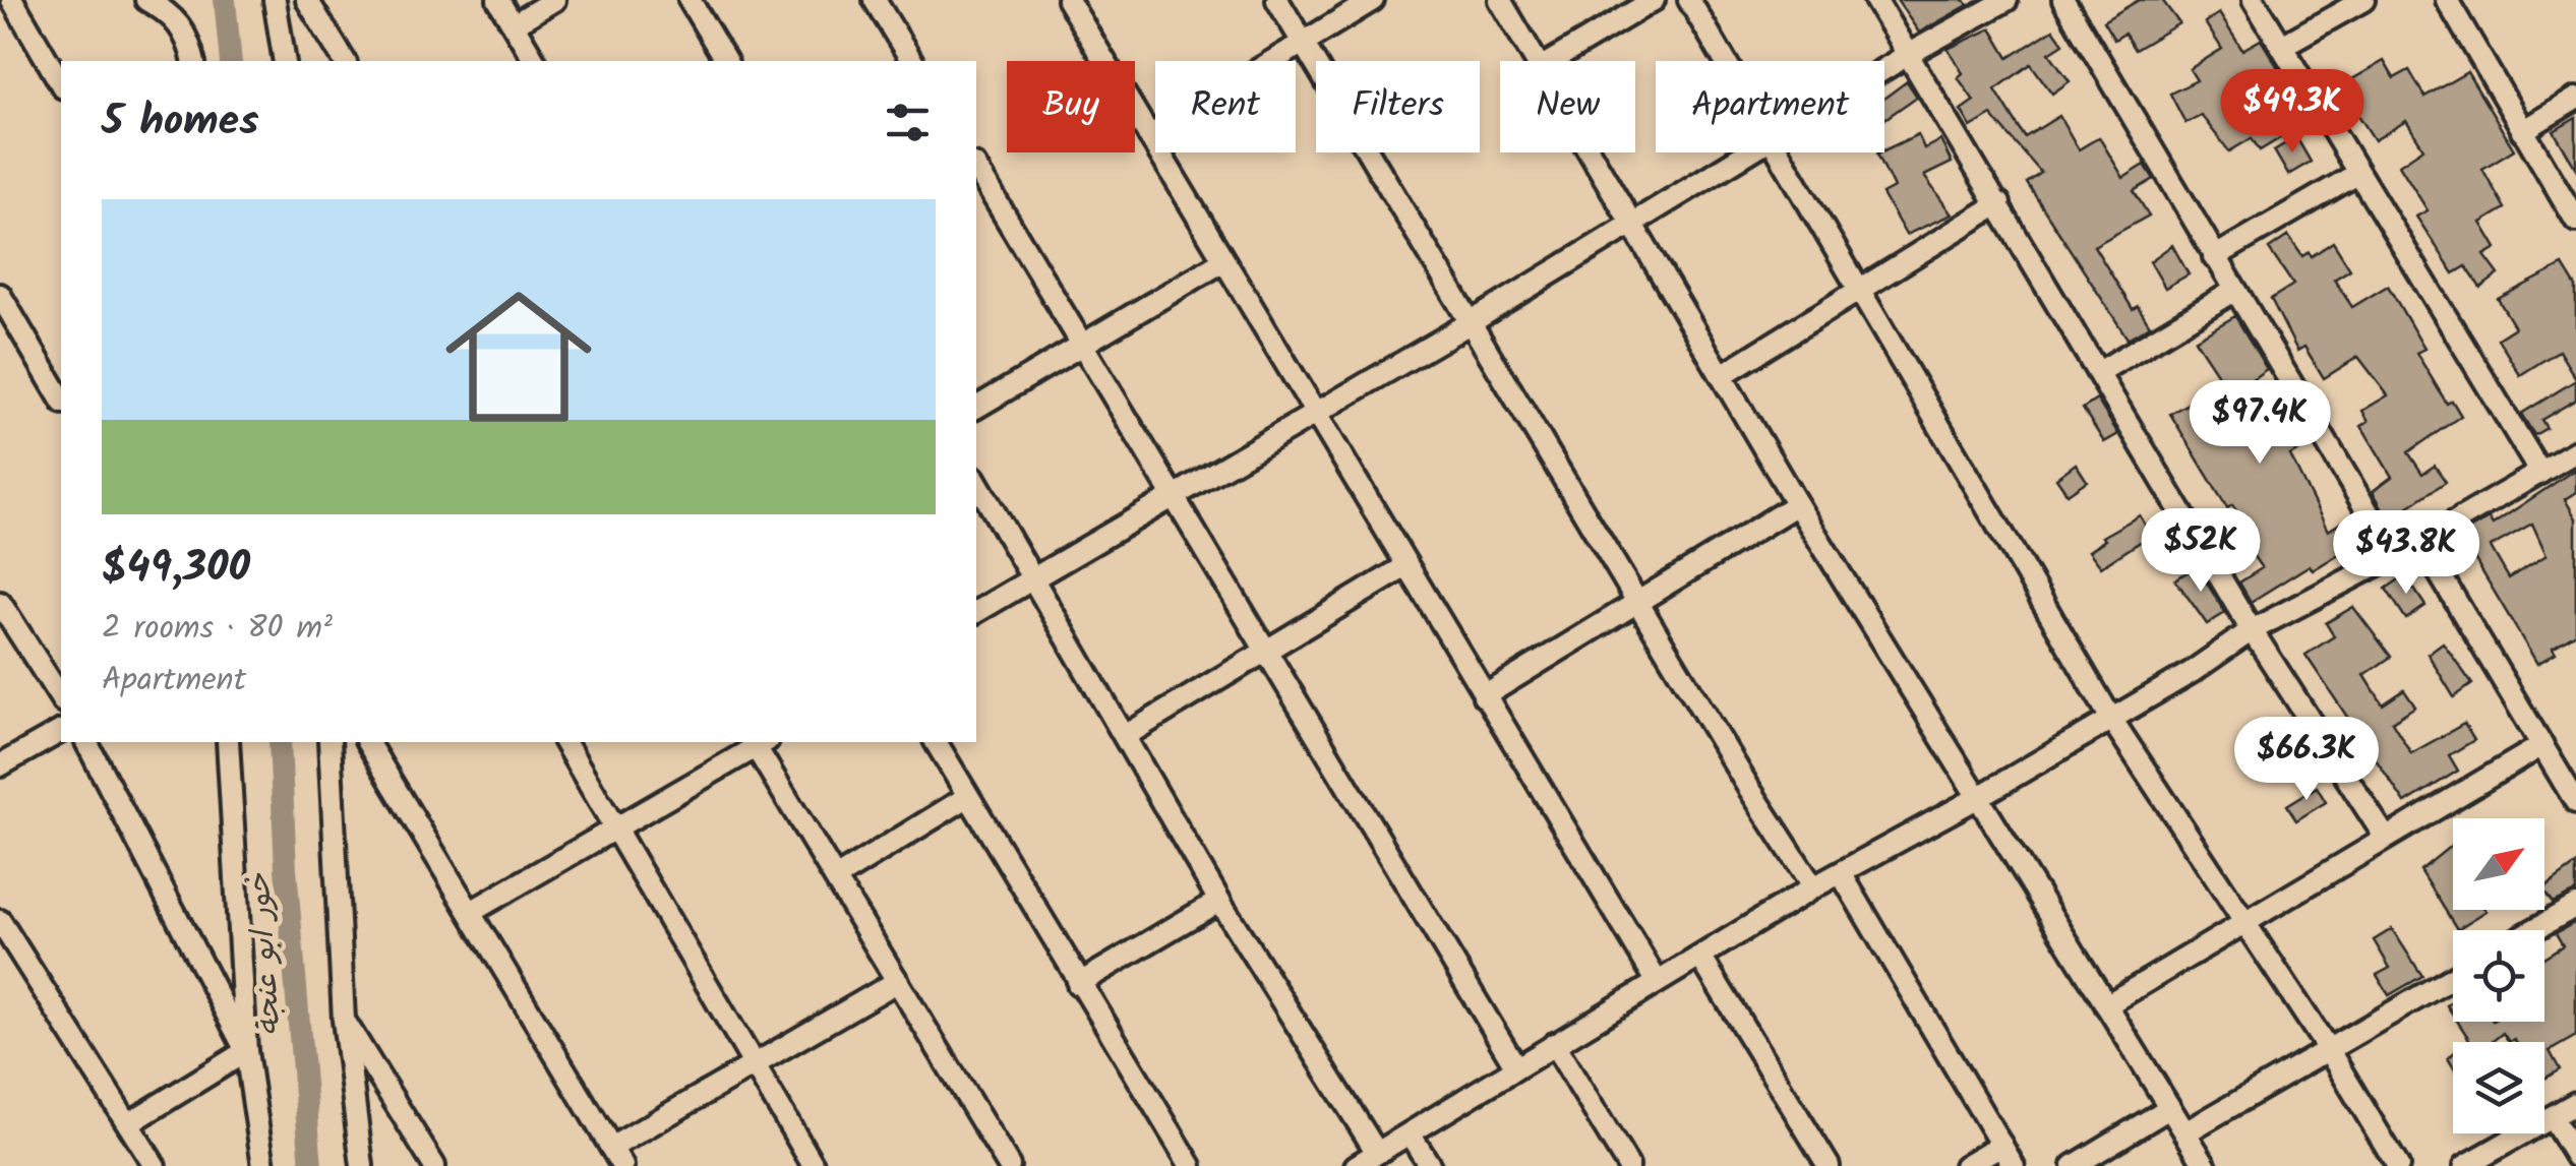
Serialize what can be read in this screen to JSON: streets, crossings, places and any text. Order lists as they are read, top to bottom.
{
  "water": ["خور ابو عنجة"],
  "north": "top right",
  "page": {
    "chip": [
      "Buy",
      "Rent",
      "Filters",
      "New",
      "Apartment"
    ],
    "heading": "5 homes",
    "price": [
      "$49.3K",
      "$97.4K",
      "$52K",
      "$43.8K",
      "$66.3K"
    ],
    "list": [
      {
        "name": "$49,300",
        "note": "2 rooms · 80 m² · Apartment"
      }
    ]
  }
}
